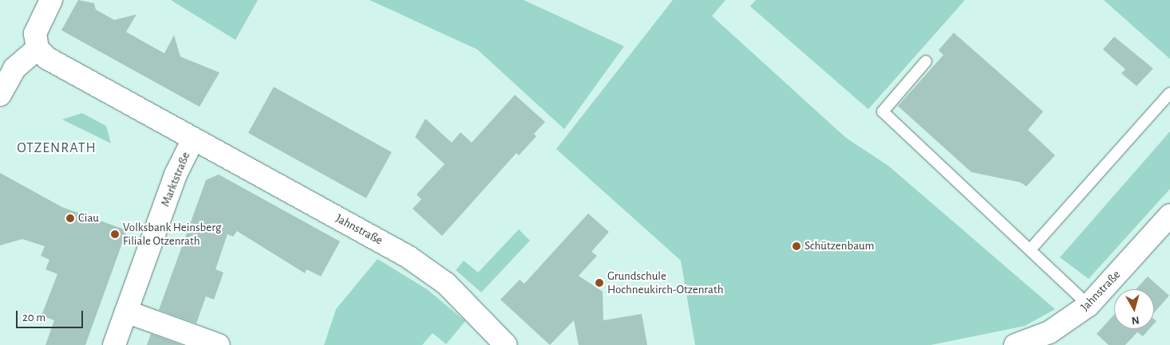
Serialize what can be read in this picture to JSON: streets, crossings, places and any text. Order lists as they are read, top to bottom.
{
  "streets": {
    "street": ["Marktstraße", "Jahnstraße"]
  },
  "crossings": [
    ["Marktstraße", "Jahnstraße"]
  ],
  "districts": ["OTZENRATH"],
  "places": [
    "Ciau",
    "Volksbank Heinsberg Filiale Otzenrath",
    "Schützenbaum",
    "Grundschule Hochneukirch-Otzenrath"
  ],
  "scale_bar": "20 m",
  "north": "bottom"
}
